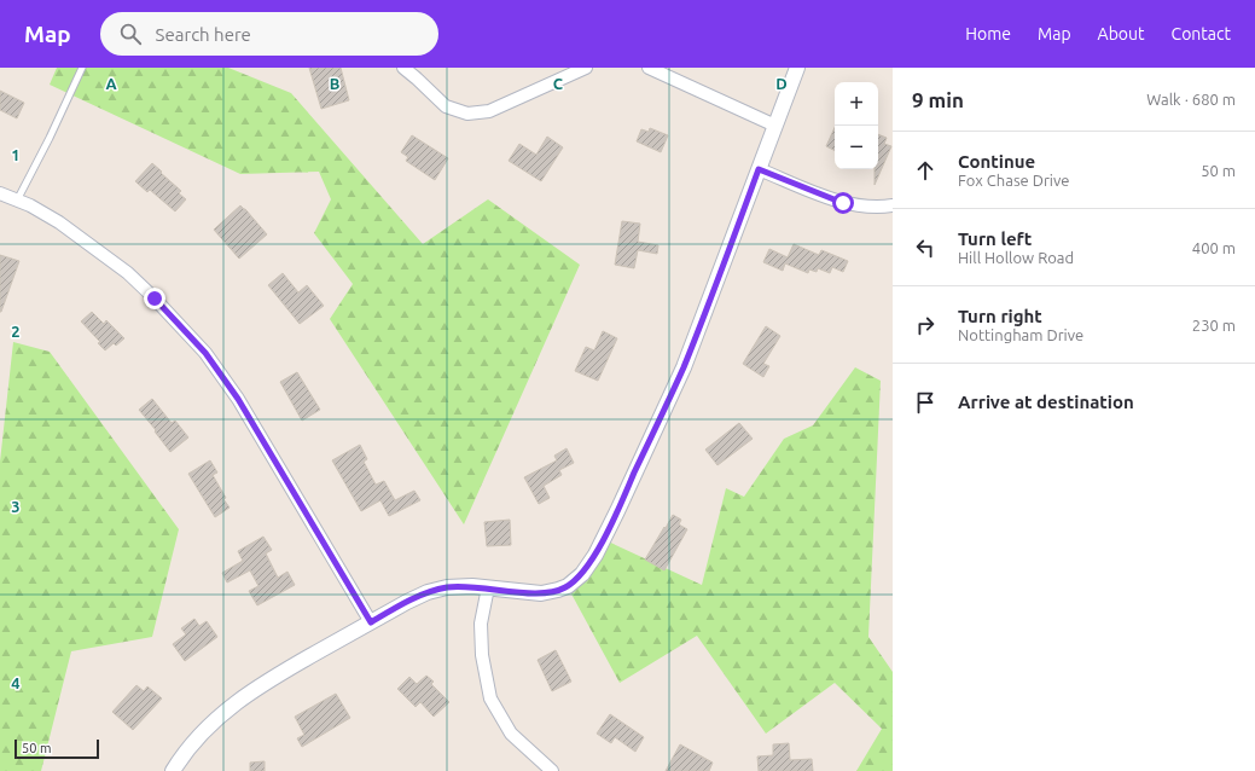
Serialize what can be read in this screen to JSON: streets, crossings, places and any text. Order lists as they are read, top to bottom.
{
  "scale_bar": "50 m",
  "page": {
    "header": "Map",
    "search": "Search here",
    "nav": [
      "Home",
      "Map",
      "About",
      "Contact"
    ],
    "heading": ["9 min", "Walk · 680 m"],
    "map_buttons": ["+", "−"],
    "list": [
      ["Continue", "Fox Chase Drive", "50 m"],
      ["Turn left", "Hill Hollow Road", "400 m"],
      ["Turn right", "Nottingham Drive", "230 m"],
      "Arrive at destination"
    ],
    "scale": "50 m"
  },
  "grid": {
    "columns": [
      "A",
      "B",
      "C",
      "D"
    ],
    "rows": [
      "1",
      "2",
      "3",
      "4"
    ]
  }
}
